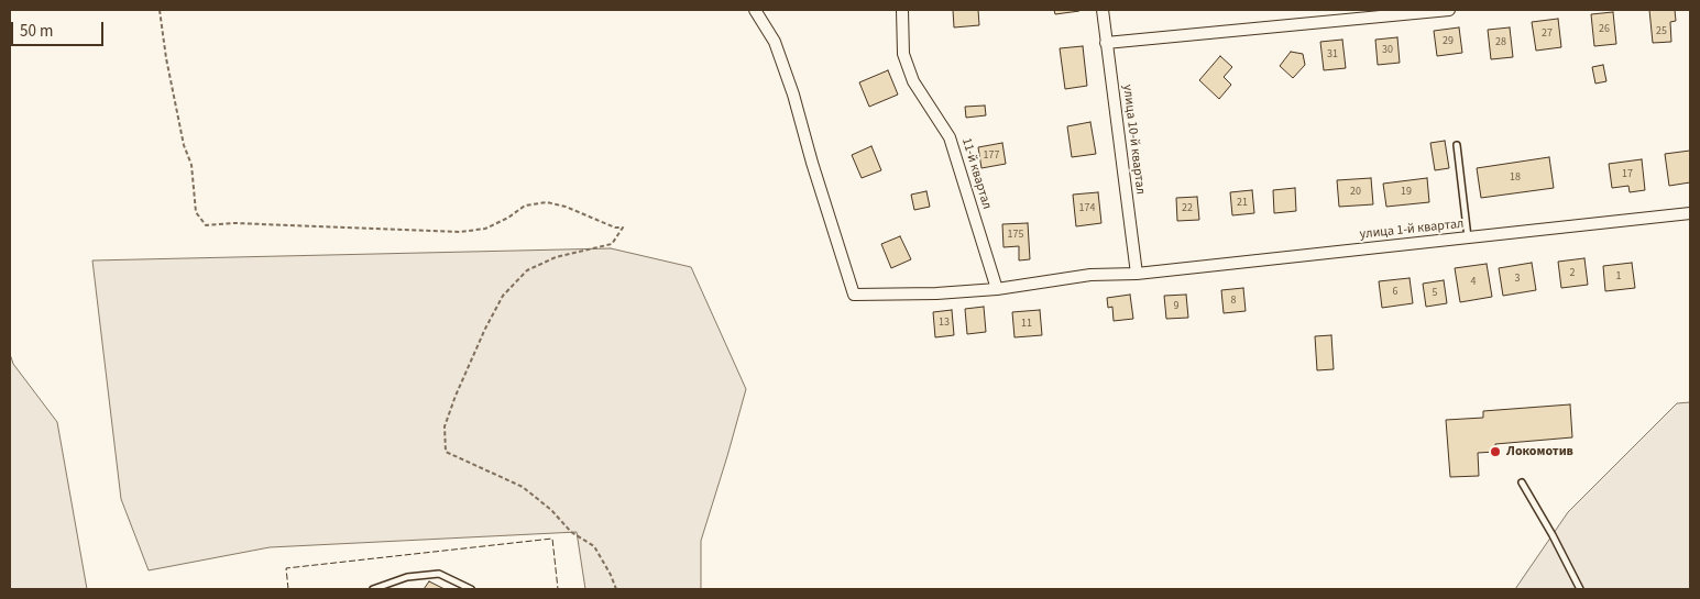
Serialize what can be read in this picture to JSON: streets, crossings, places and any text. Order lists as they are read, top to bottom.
{
  "streets": {
    "street": ["улица 10-й квартал", "11-й квартал", "улица 1-й квартал"]
  },
  "crossings": [
    ["улица 10-й квартал", "улица 1-й квартал"],
    ["11-й квартал", "улица 1-й квартал"]
  ],
  "places": ["Локомотив"],
  "house_numbers": [
    "26",
    "25",
    "27",
    "29",
    "28",
    "30",
    "31",
    "177",
    "17",
    "18",
    "20",
    "19",
    "21",
    "174",
    "22",
    "175",
    "2",
    "1",
    "3",
    "4",
    "6",
    "5",
    "8",
    "9",
    "13",
    "11"
  ],
  "scale_bar": "50 m"
}
